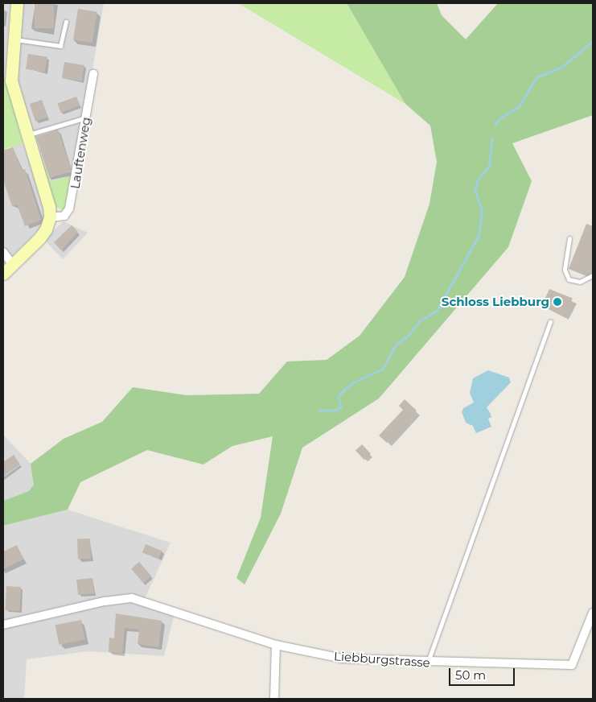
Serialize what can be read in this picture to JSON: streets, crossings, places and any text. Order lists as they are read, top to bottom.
{
  "streets": {
    "street": ["Lauftenweg", "Liebburgstrasse"]
  },
  "places": ["Schloss Liebburg"],
  "scale_bar": "50 m"
}
